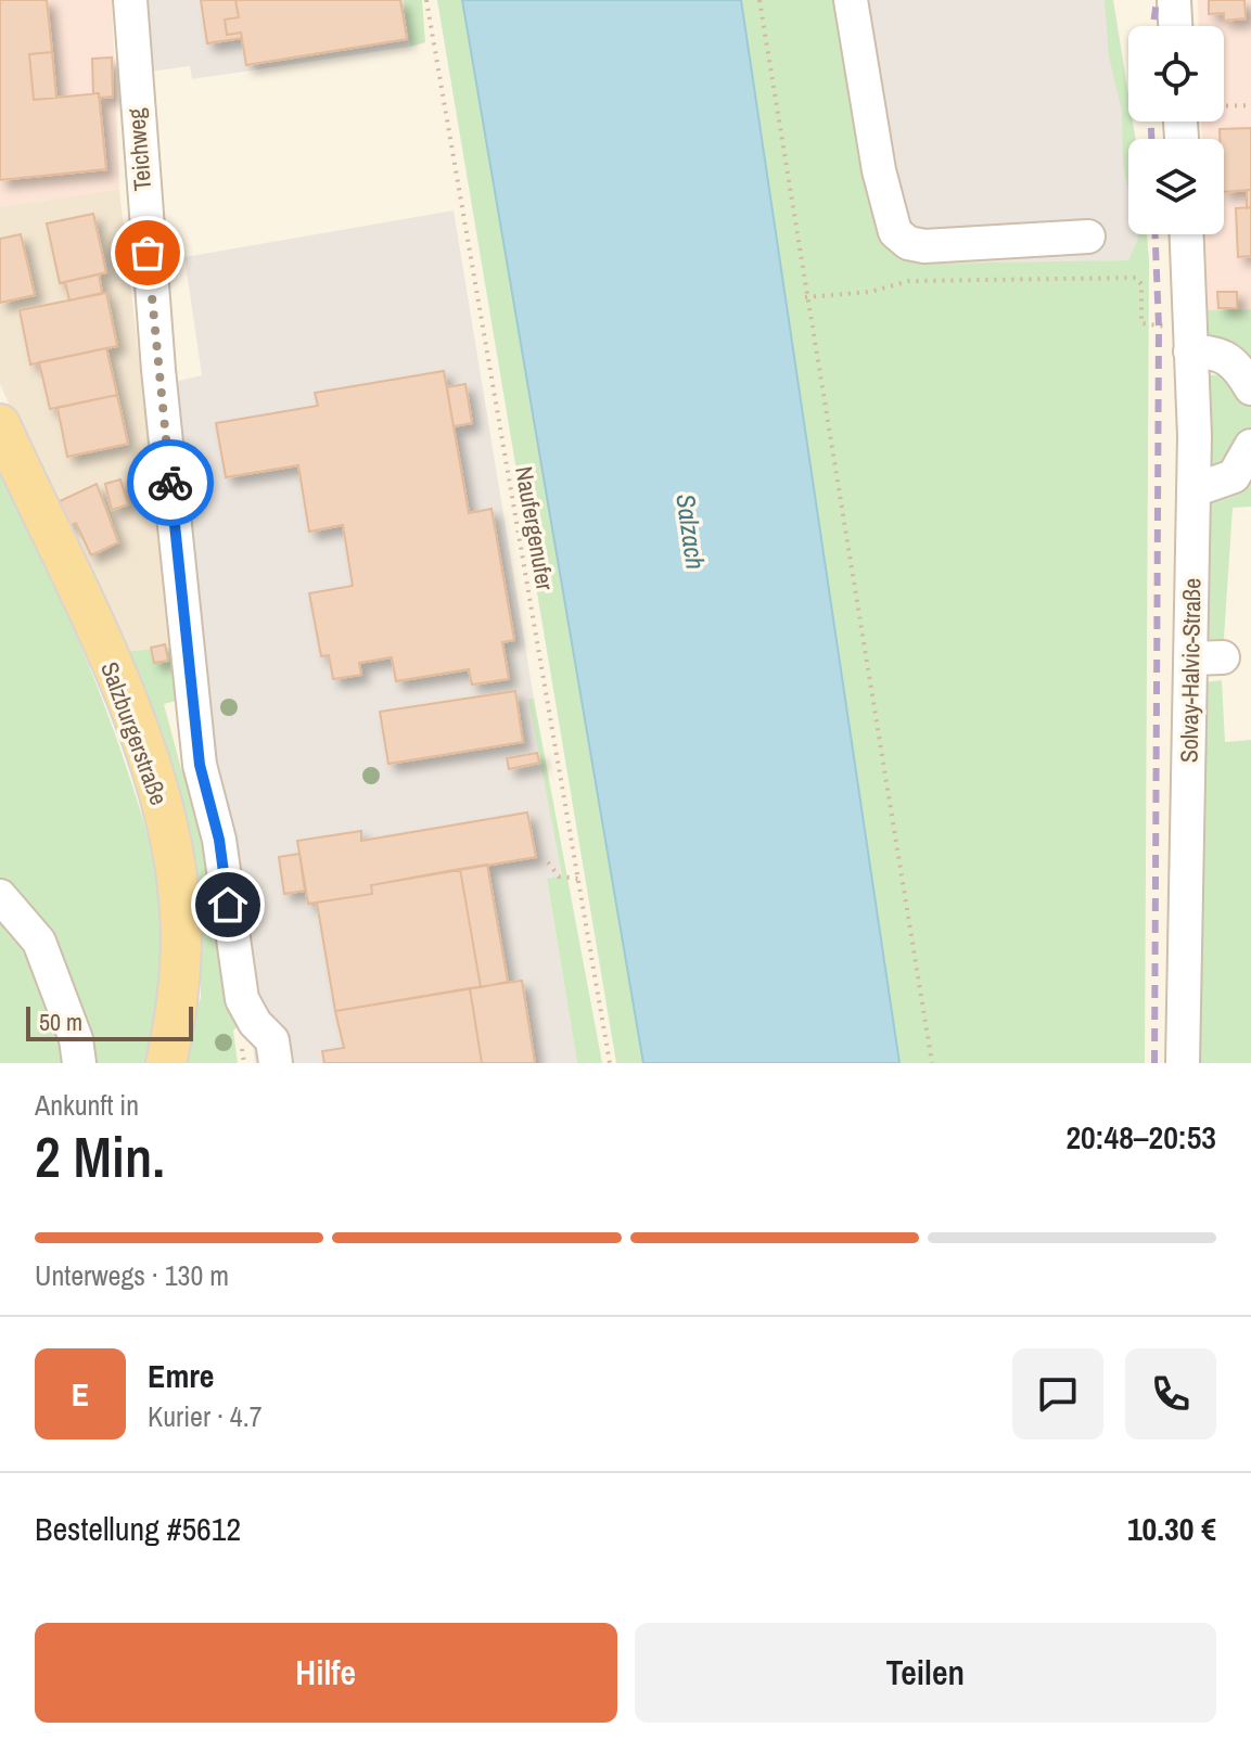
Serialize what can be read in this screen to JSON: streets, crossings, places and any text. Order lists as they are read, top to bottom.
{
  "streets": {
    "main road": ["Salzburgerstraße"],
    "street": ["Teichweg", "Solvay-Halvic-Straße"],
    "path": ["Naufergenufer"]
  },
  "water": ["Salzach"],
  "scale_bar": "50 m",
  "page": {
    "scale": "50 m",
    "heading": ["2 Min.", "Ankunft in", "20:48–20:53"],
    "panel": [
      "Emre",
      "Kurier · 4.7",
      "Bestellung #5612",
      "10.30 €"
    ],
    "bar": "Unterwegs · 130 m",
    "round": "E",
    "buttons": ["Hilfe", "Teilen"]
  }
}
